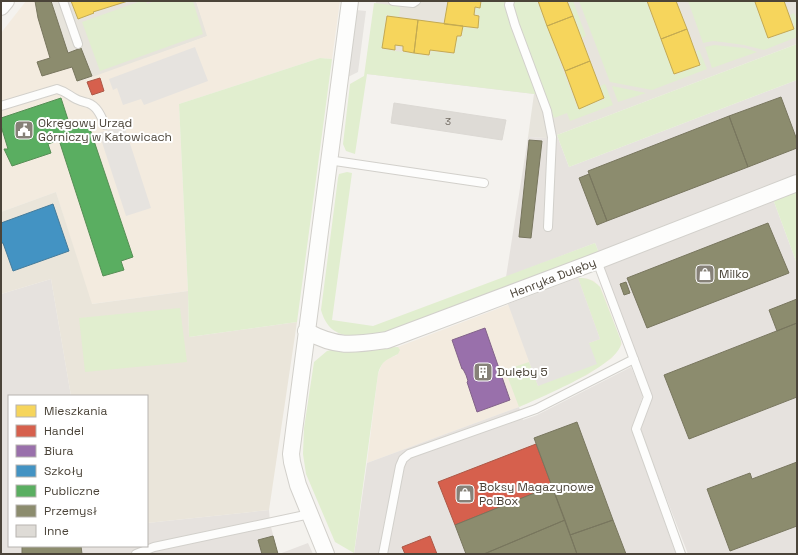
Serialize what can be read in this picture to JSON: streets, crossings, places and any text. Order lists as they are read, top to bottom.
{
  "streets": {
    "street": ["Henryka Dulęby"]
  },
  "places": {
    "public building": ["Okręgowy Urząd Górniczy w Katowicach"],
    "shop": ["Milko", "Boksy Magazynowe PolBox"],
    "building": ["Dulęby 5"]
  },
  "house_numbers": ["3"],
  "legend": [
    "Mieszkania",
    "Handel",
    "Biura",
    "Szkoły",
    "Publiczne",
    "Przemysł",
    "Inne"
  ]
}
